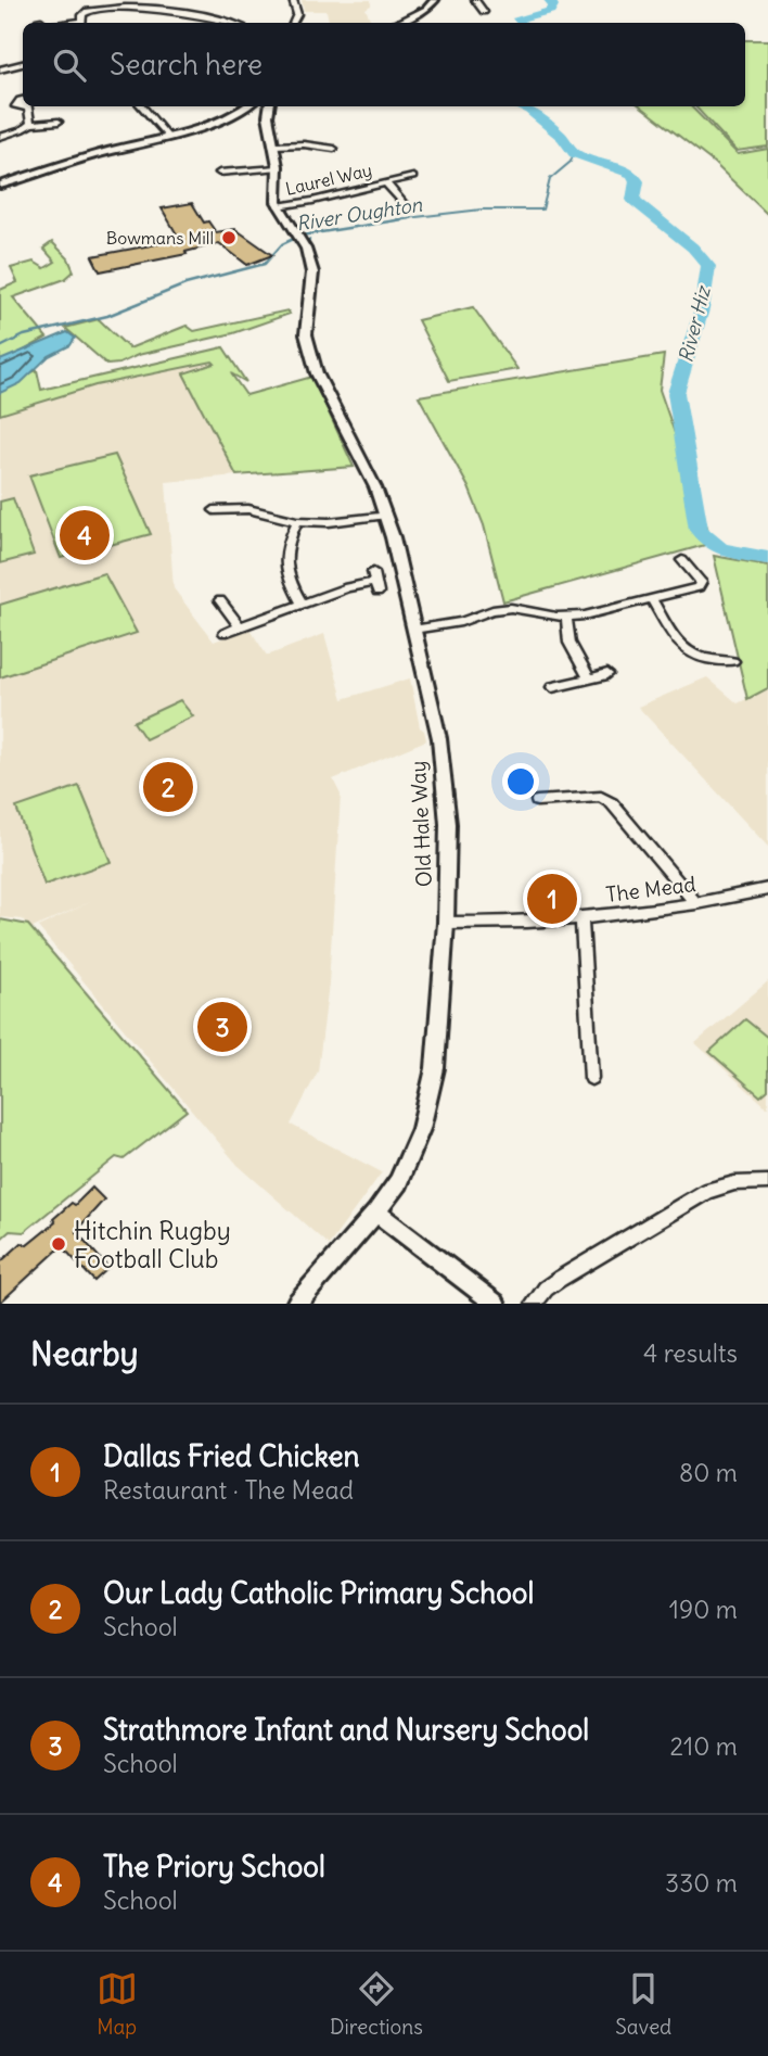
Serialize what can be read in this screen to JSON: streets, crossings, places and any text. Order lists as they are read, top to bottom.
{
  "streets": {
    "street": ["Laurel Way", "Old Hale Way", "The Mead"]
  },
  "crossings": [
    ["Laurel Way", "Old Hale Way"],
    ["Old Hale Way", "The Mead"]
  ],
  "water": ["River Oughton", "River Hiz"],
  "places": ["Bowmans Mill", "Hitchin Rugby Football Club"],
  "page": {
    "search": "Search here",
    "pins": [
      "4",
      "2",
      "1",
      "3"
    ],
    "heading": ["Nearby", "4 results"],
    "list": [
      {
        "mark": "1",
        "name": "Dallas Fried Chicken",
        "note": "Restaurant · The Mead",
        "value": "80 m"
      },
      {
        "mark": "2",
        "name": "Our Lady Catholic Primary School",
        "note": "School",
        "value": "190 m"
      },
      {
        "mark": "3",
        "name": "Strathmore Infant and Nursery School",
        "note": "School",
        "value": "210 m"
      },
      {
        "mark": "4",
        "name": "The Priory School",
        "note": "School",
        "value": "330 m"
      }
    ],
    "nav": ["Map", "Directions", "Saved"]
  }
}
